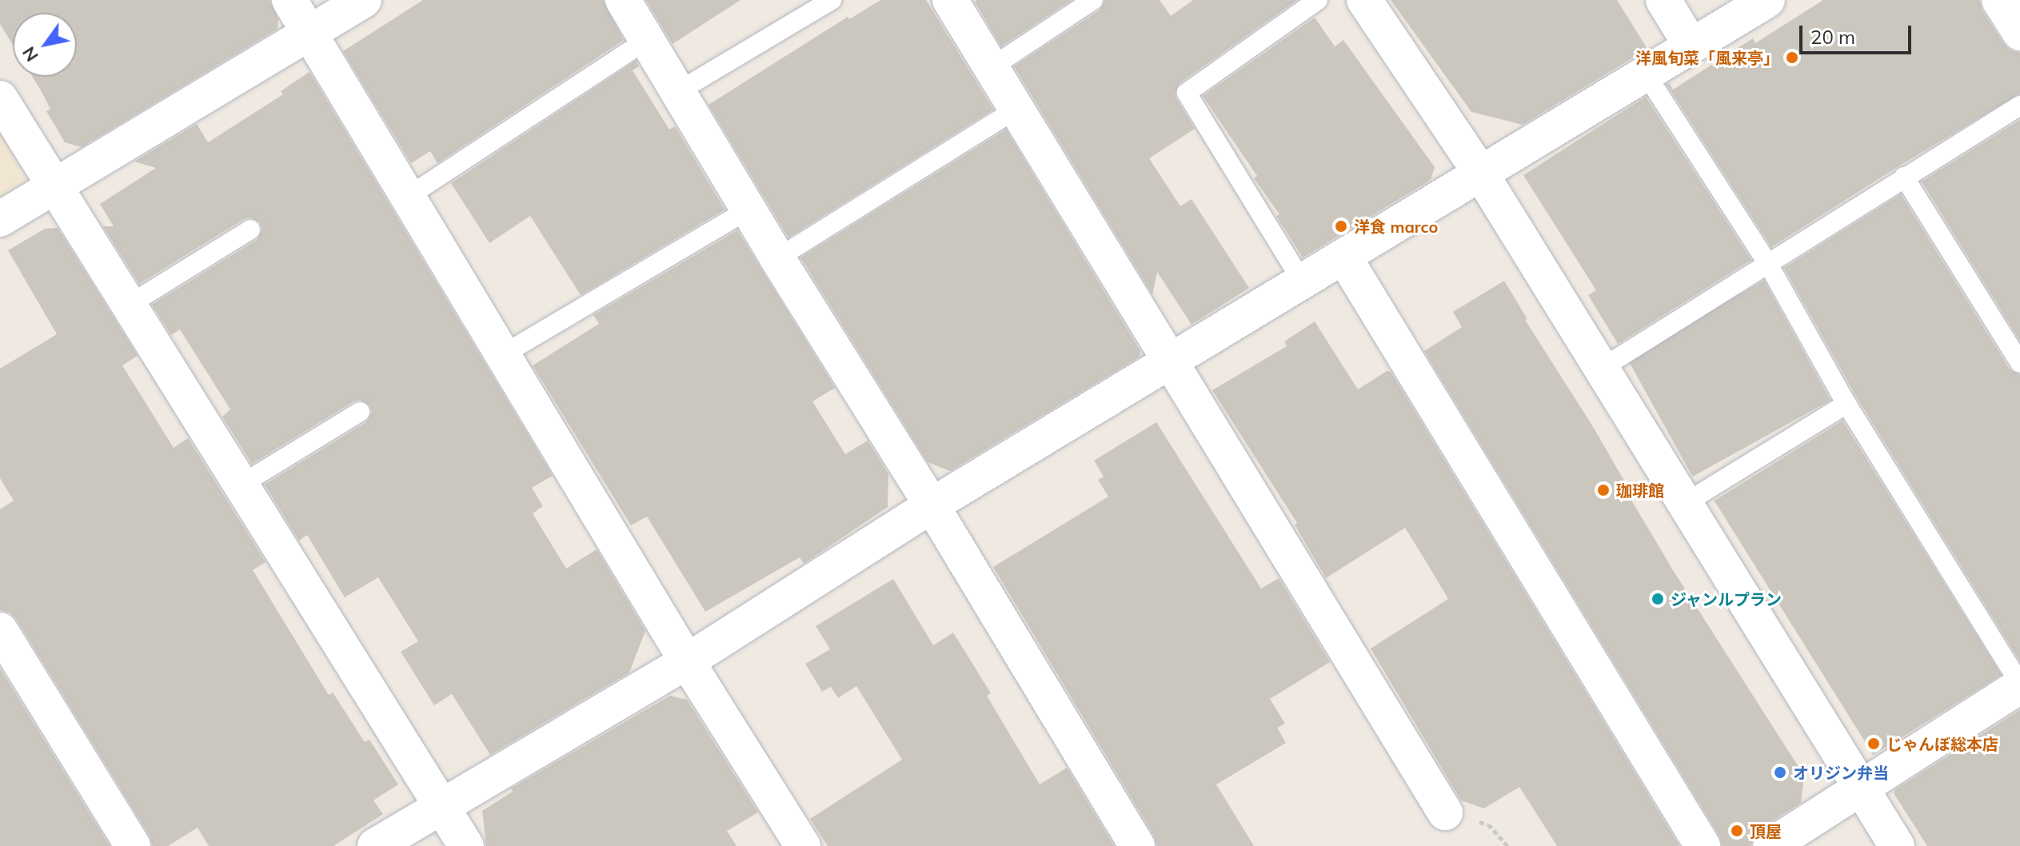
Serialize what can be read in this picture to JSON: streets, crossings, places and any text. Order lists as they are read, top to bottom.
{
  "places": [
    "洋風旬菜「風来亭」",
    "洋食 marco",
    "珈琲館",
    "ジャンルプラン",
    "じゃんぼ総本店",
    "オリジン弁当",
    "頂屋"
  ],
  "scale_bar": "20 m",
  "north": "bottom left"
}
